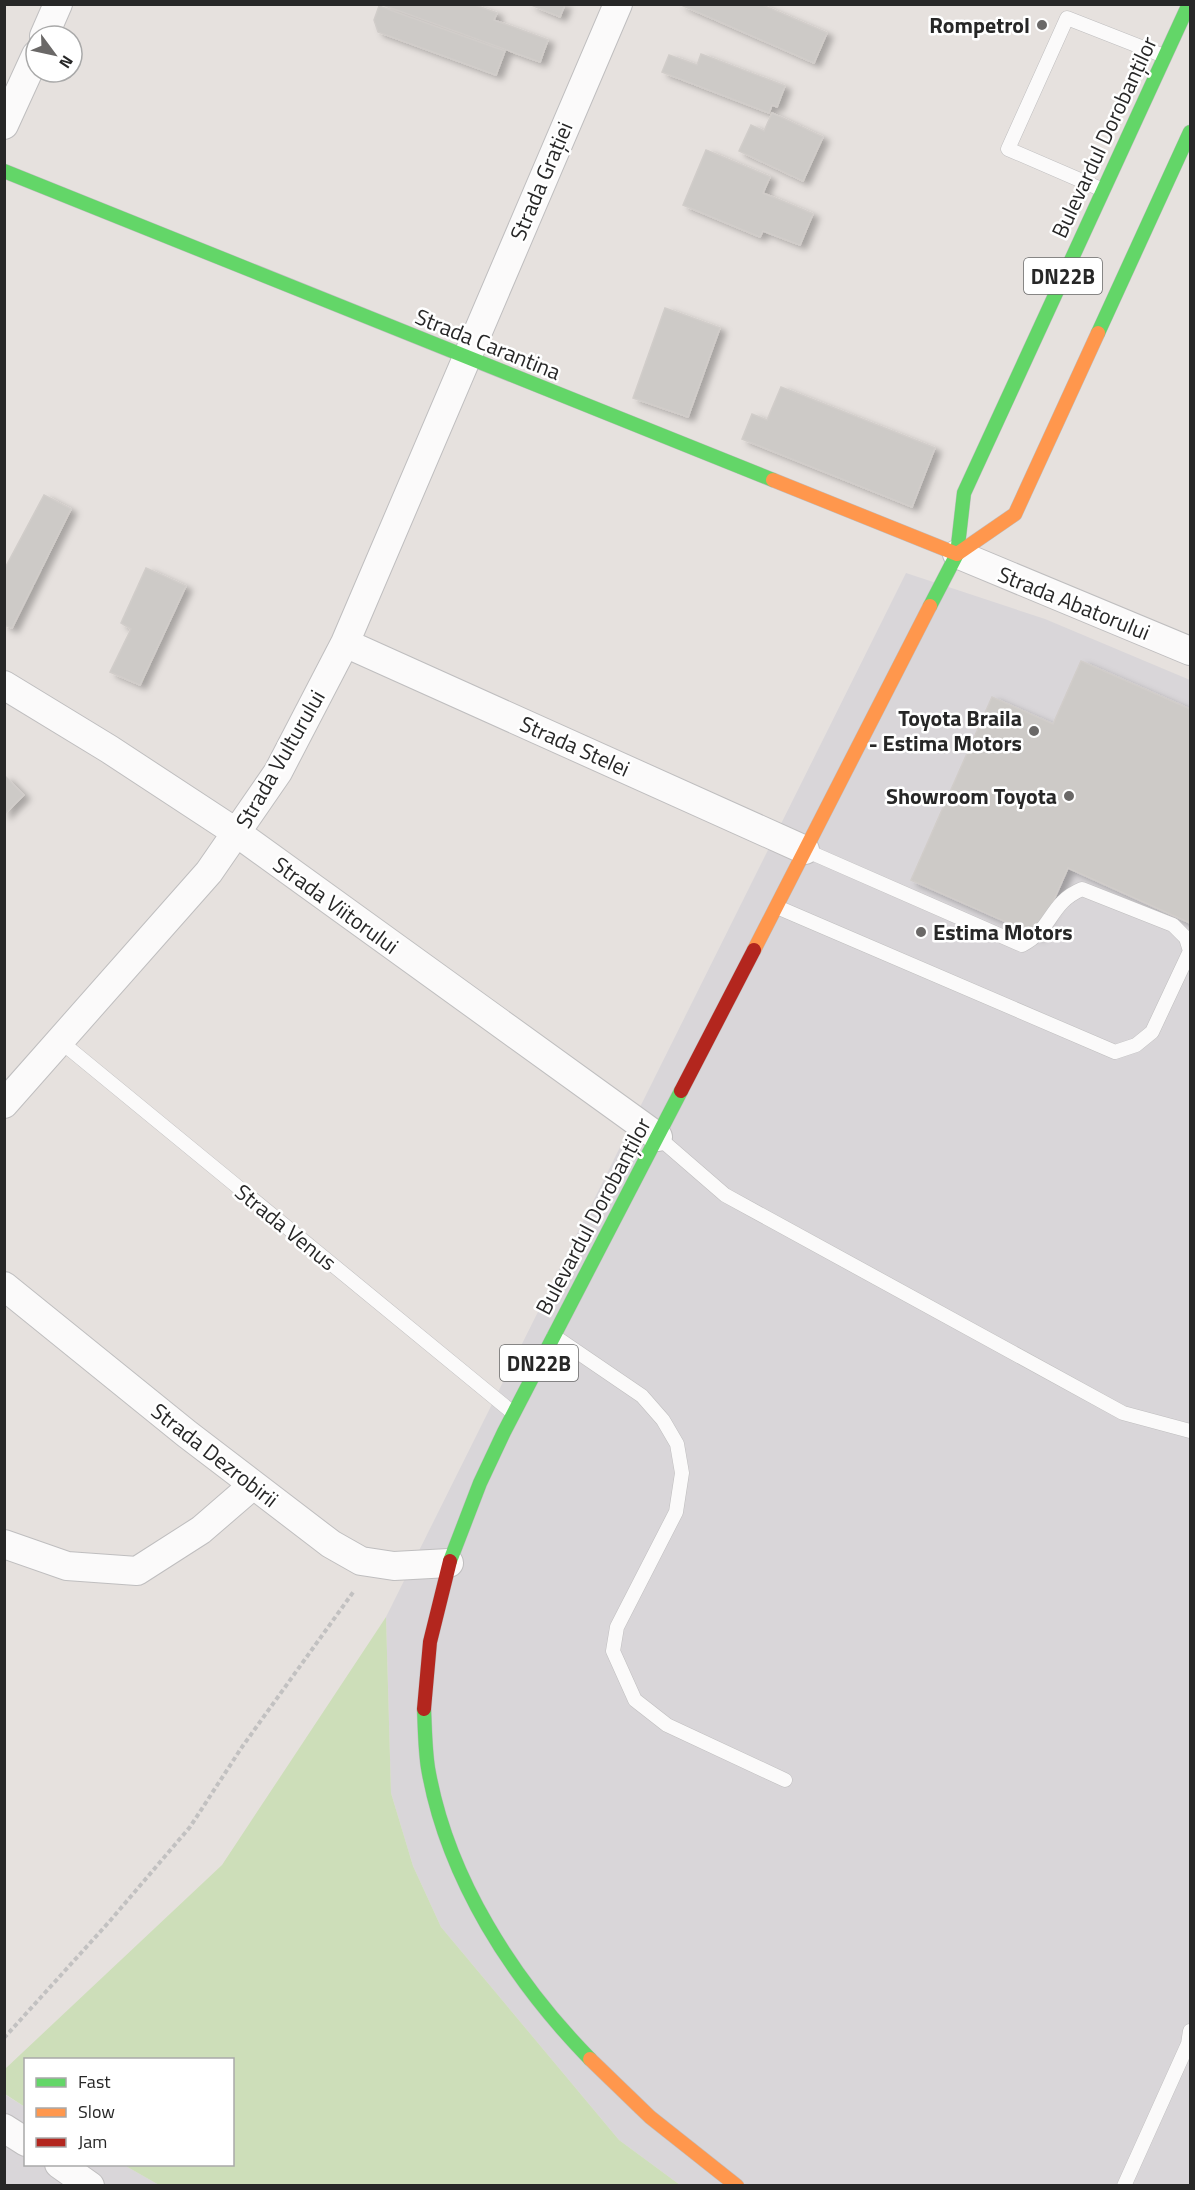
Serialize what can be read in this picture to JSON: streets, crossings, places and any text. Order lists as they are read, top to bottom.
{
  "streets": {
    "main road": ["Bulevardul Dorobanților", "DN22B", "Strada Carantina"],
    "street": [
      "Strada Grației",
      "Strada Abatorului",
      "Strada Stelei",
      "Strada Vulturului",
      "Strada Viitorului",
      "Strada Dezrobirii"
    ],
    "lane": ["Strada Venus"]
  },
  "crossings": [
    ["Bulevardul Dorobanților", "Strada Carantina"],
    ["Bulevardul Dorobanților", "Strada Abatorului"],
    ["Bulevardul Dorobanților", "Strada Stelei"],
    ["Bulevardul Dorobanților", "Strada Viitorului"],
    ["Bulevardul Dorobanților", "Strada Venus"],
    ["Bulevardul Dorobanților", "Strada Dezrobirii"],
    ["Strada Grației", "Strada Carantina"],
    ["Strada Grației", "Strada Vulturului"],
    ["Strada Carantina", "Strada Abatorului"],
    ["Strada Carantina", "Strada Vulturului"],
    ["Strada Stelei", "Strada Vulturului"],
    ["Strada Vulturului", "Strada Viitorului"],
    ["Strada Vulturului", "Strada Venus"]
  ],
  "places": [
    "Rompetrol",
    "Toyota Braila - Estima Motors",
    "Showroom Toyota",
    "Estima Motors"
  ],
  "legend": ["Fast", "Slow", "Jam"],
  "north": "bottom right"
}
